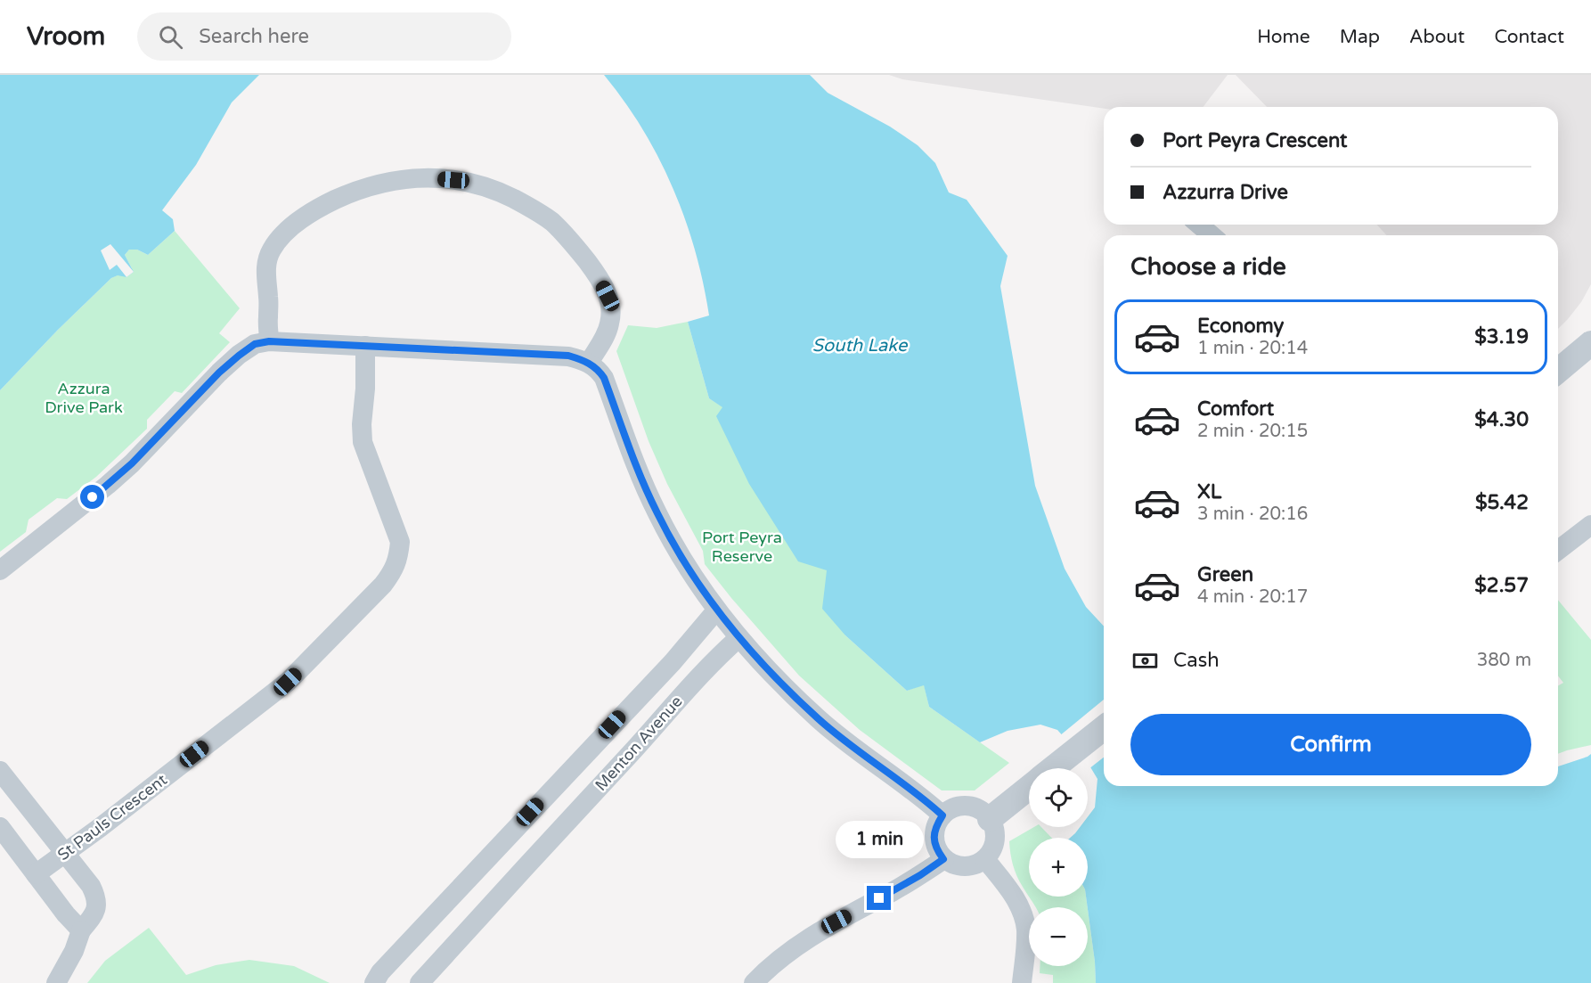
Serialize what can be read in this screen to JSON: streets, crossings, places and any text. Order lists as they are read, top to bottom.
{
  "streets": {
    "street": ["Menton Avenue", "St Pauls Crescent"]
  },
  "water": ["South Lake"],
  "parks": ["Azzura Drive Park", "Port Peyra Reserve"],
  "page": {
    "header": "Vroom",
    "search": "Search here",
    "nav": [
      "Home",
      "Map",
      "About",
      "Contact"
    ],
    "banner": ["Port Peyra Crescent", "Azzurra Drive"],
    "heading": "Choose a ride",
    "list": [
      {
        "name": "Economy",
        "note": "1 min · 20:14",
        "value": "$3.19"
      },
      {
        "name": "Comfort",
        "note": "2 min · 20:15",
        "value": "$4.30"
      },
      {
        "name": "XL",
        "note": "3 min · 20:16",
        "value": "$5.42"
      },
      {
        "name": "Green",
        "note": "4 min · 20:17",
        "value": "$2.57"
      }
    ],
    "pay": ["Cash", "380 m"],
    "buttons": "Confirm",
    "map_buttons": ["+", "−"],
    "bubble": "1 min"
  }
}
